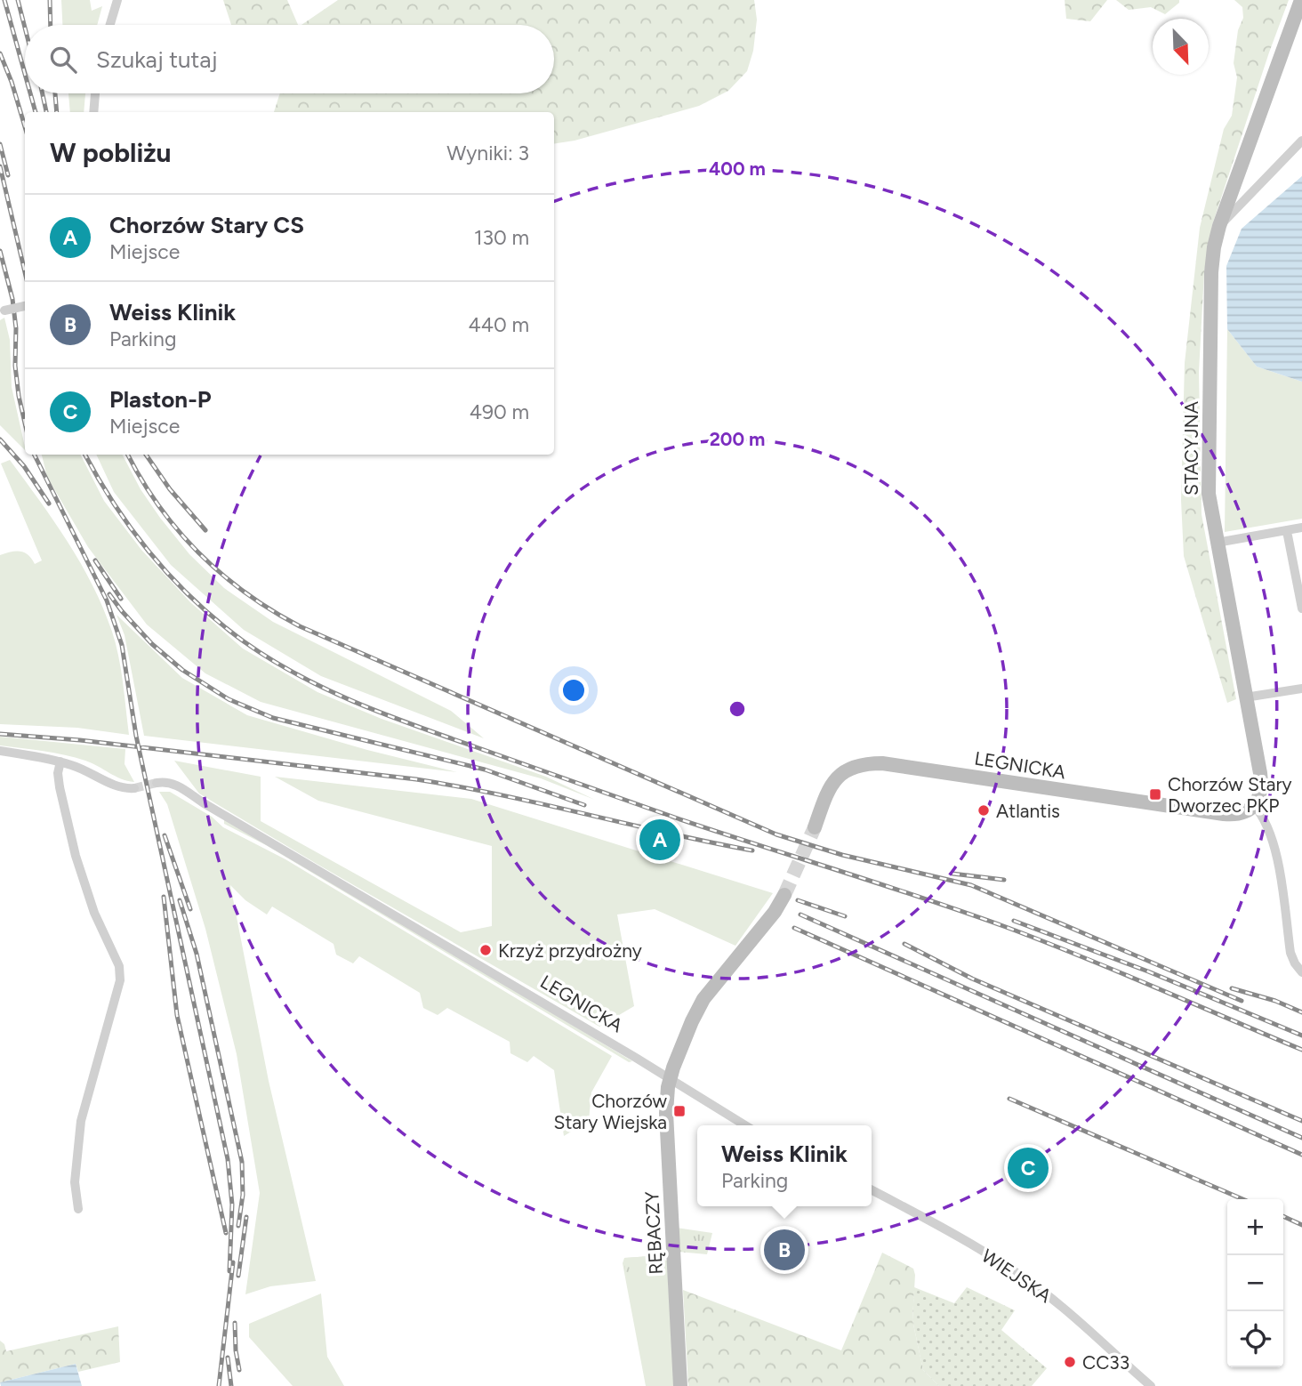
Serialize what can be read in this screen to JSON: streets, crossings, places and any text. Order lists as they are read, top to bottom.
{
  "streets": {
    "street": [
      "STACYJNA",
      "LEGNICKA",
      "RĘBACZY",
      "WIEJSKA"
    ]
  },
  "crossings": [
    ["STACYJNA", "LEGNICKA"],
    ["LEGNICKA", "RĘBACZY"]
  ],
  "places": {
    "transit": ["Chorzów Stary Dworzec PKP", "Chorzów Stary Wiejska"],
    "other": ["Atlantis", "Krzyż przydrożny", "CC33"]
  },
  "north": "bottom right",
  "page": {
    "search": "Szukaj tutaj",
    "heading": ["W pobliżu", "Wyniki: 3"],
    "list": [
      {
        "mark": "A",
        "name": "Chorzów Stary CS",
        "note": "Miejsce",
        "value": "130 m"
      },
      {
        "mark": "B",
        "name": "Weiss Klinik",
        "note": "Parking",
        "value": "440 m"
      },
      {
        "mark": "C",
        "name": "Plaston-P",
        "note": "Miejsce",
        "value": "490 m"
      }
    ],
    "pins": ["A", "C", "B"],
    "popup": ["Weiss Klinik", "Parking"],
    "map_buttons": ["+", "−"]
  },
  "rings": ["400 m", "200 m"]
}
